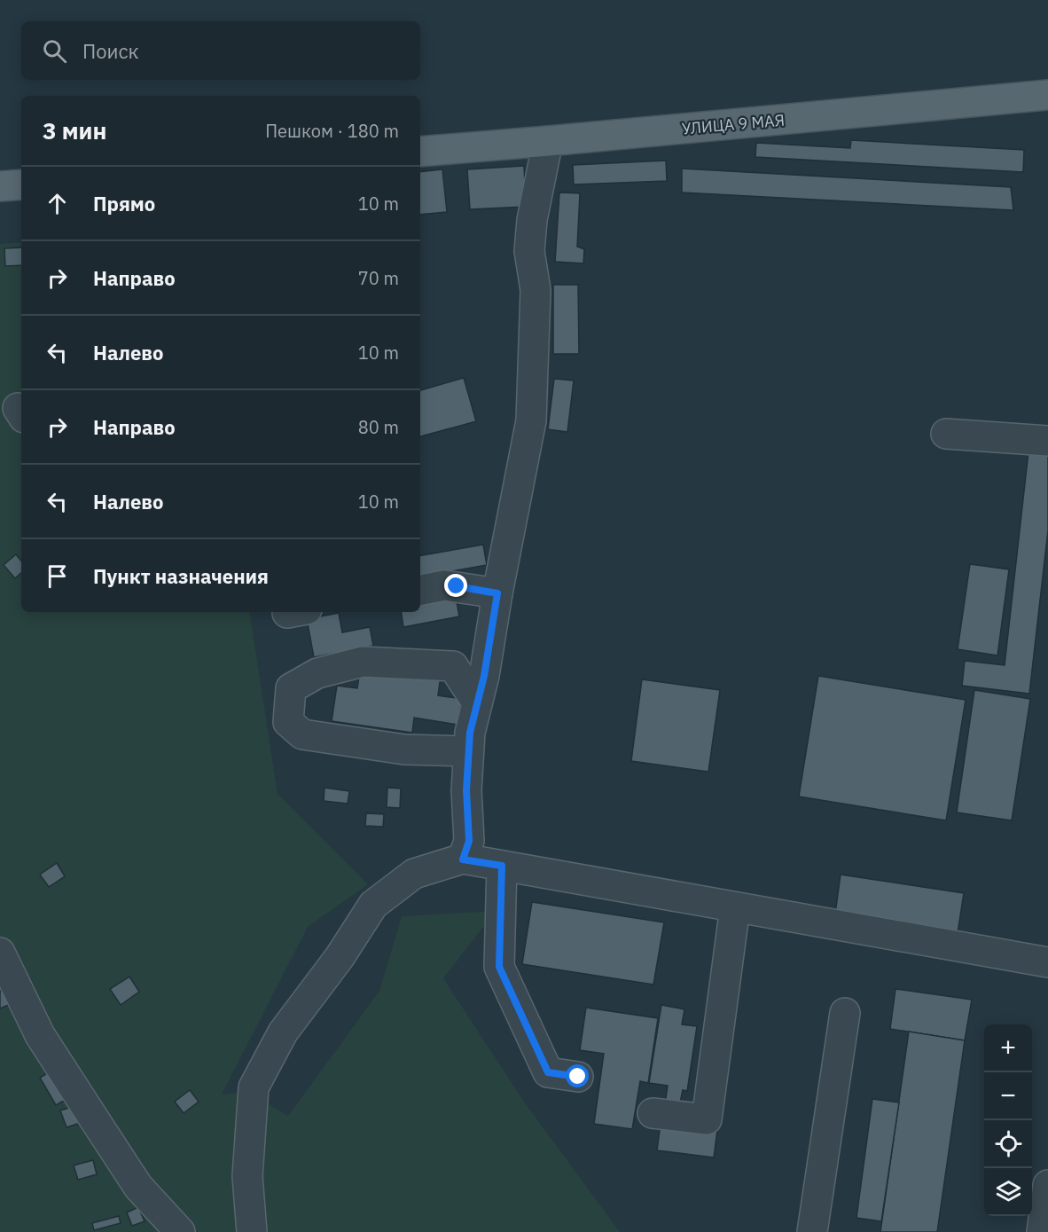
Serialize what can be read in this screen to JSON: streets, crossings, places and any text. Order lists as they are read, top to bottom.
{
  "streets": {
    "main road": ["УЛИЦА 9 МАЯ"]
  },
  "page": {
    "search": "Поиск",
    "heading": ["3 мин", "Пешком · 180 m"],
    "list": [
      ["Прямо", "10 m"],
      ["Направо", "70 m"],
      ["Налево", "10 m"],
      ["Направо", "80 m"],
      ["Налево", "10 m"],
      "Пункт назначения"
    ],
    "map_buttons": ["+", "−"]
  }
}
